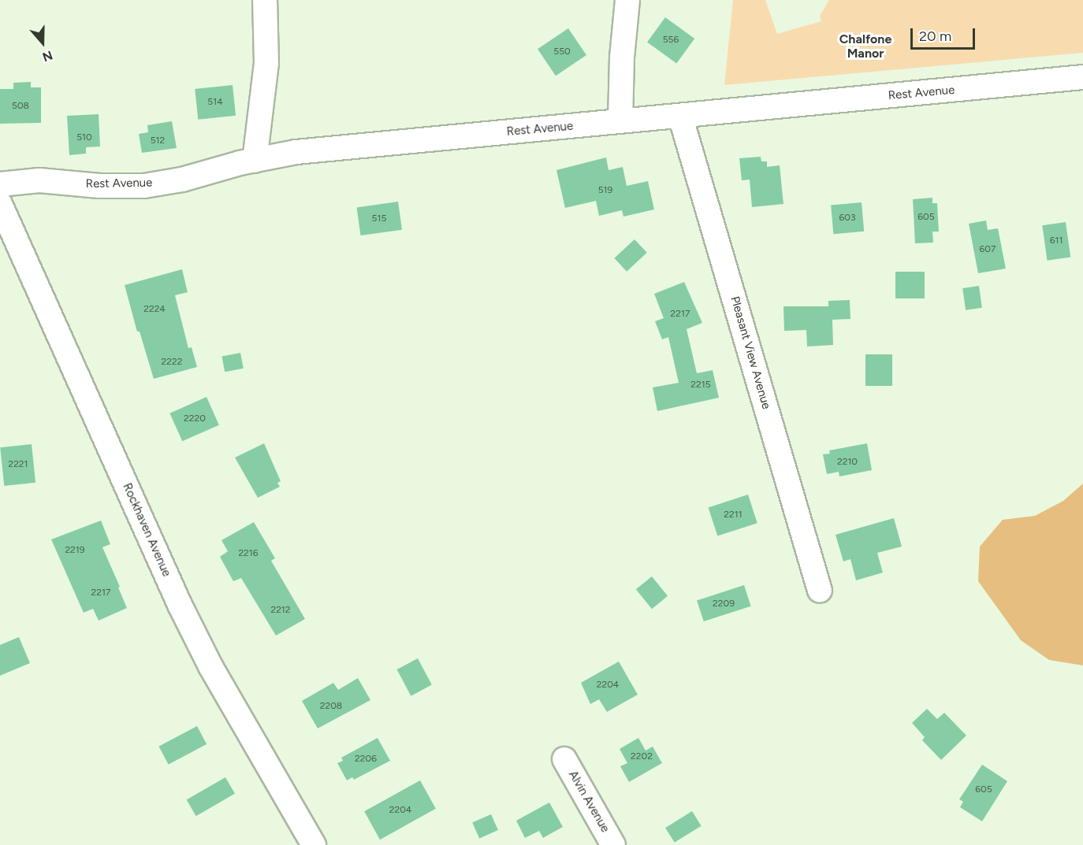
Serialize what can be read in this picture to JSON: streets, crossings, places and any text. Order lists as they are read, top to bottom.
{
  "streets": {
    "street": [
      "Rest Avenue",
      "Pleasant View Avenue",
      "Rockhaven Avenue",
      "Alvin Avenue"
    ]
  },
  "crossings": [
    ["Rest Avenue", "Pleasant View Avenue"]
  ],
  "districts": ["Chalfone Manor"],
  "house_numbers": [
    "556",
    "550",
    "514",
    "508",
    "510",
    "512",
    "519",
    "605",
    "603",
    "515",
    "611",
    "607",
    "2224",
    "2217",
    "2222",
    "2215",
    "2220",
    "2210",
    "2221",
    "2211",
    "2219",
    "2216",
    "2217",
    "2209",
    "2212",
    "2204",
    "2208",
    "2202",
    "2206",
    "605",
    "2204"
  ],
  "scale_bar": "20 m",
  "north": "bottom"
}
